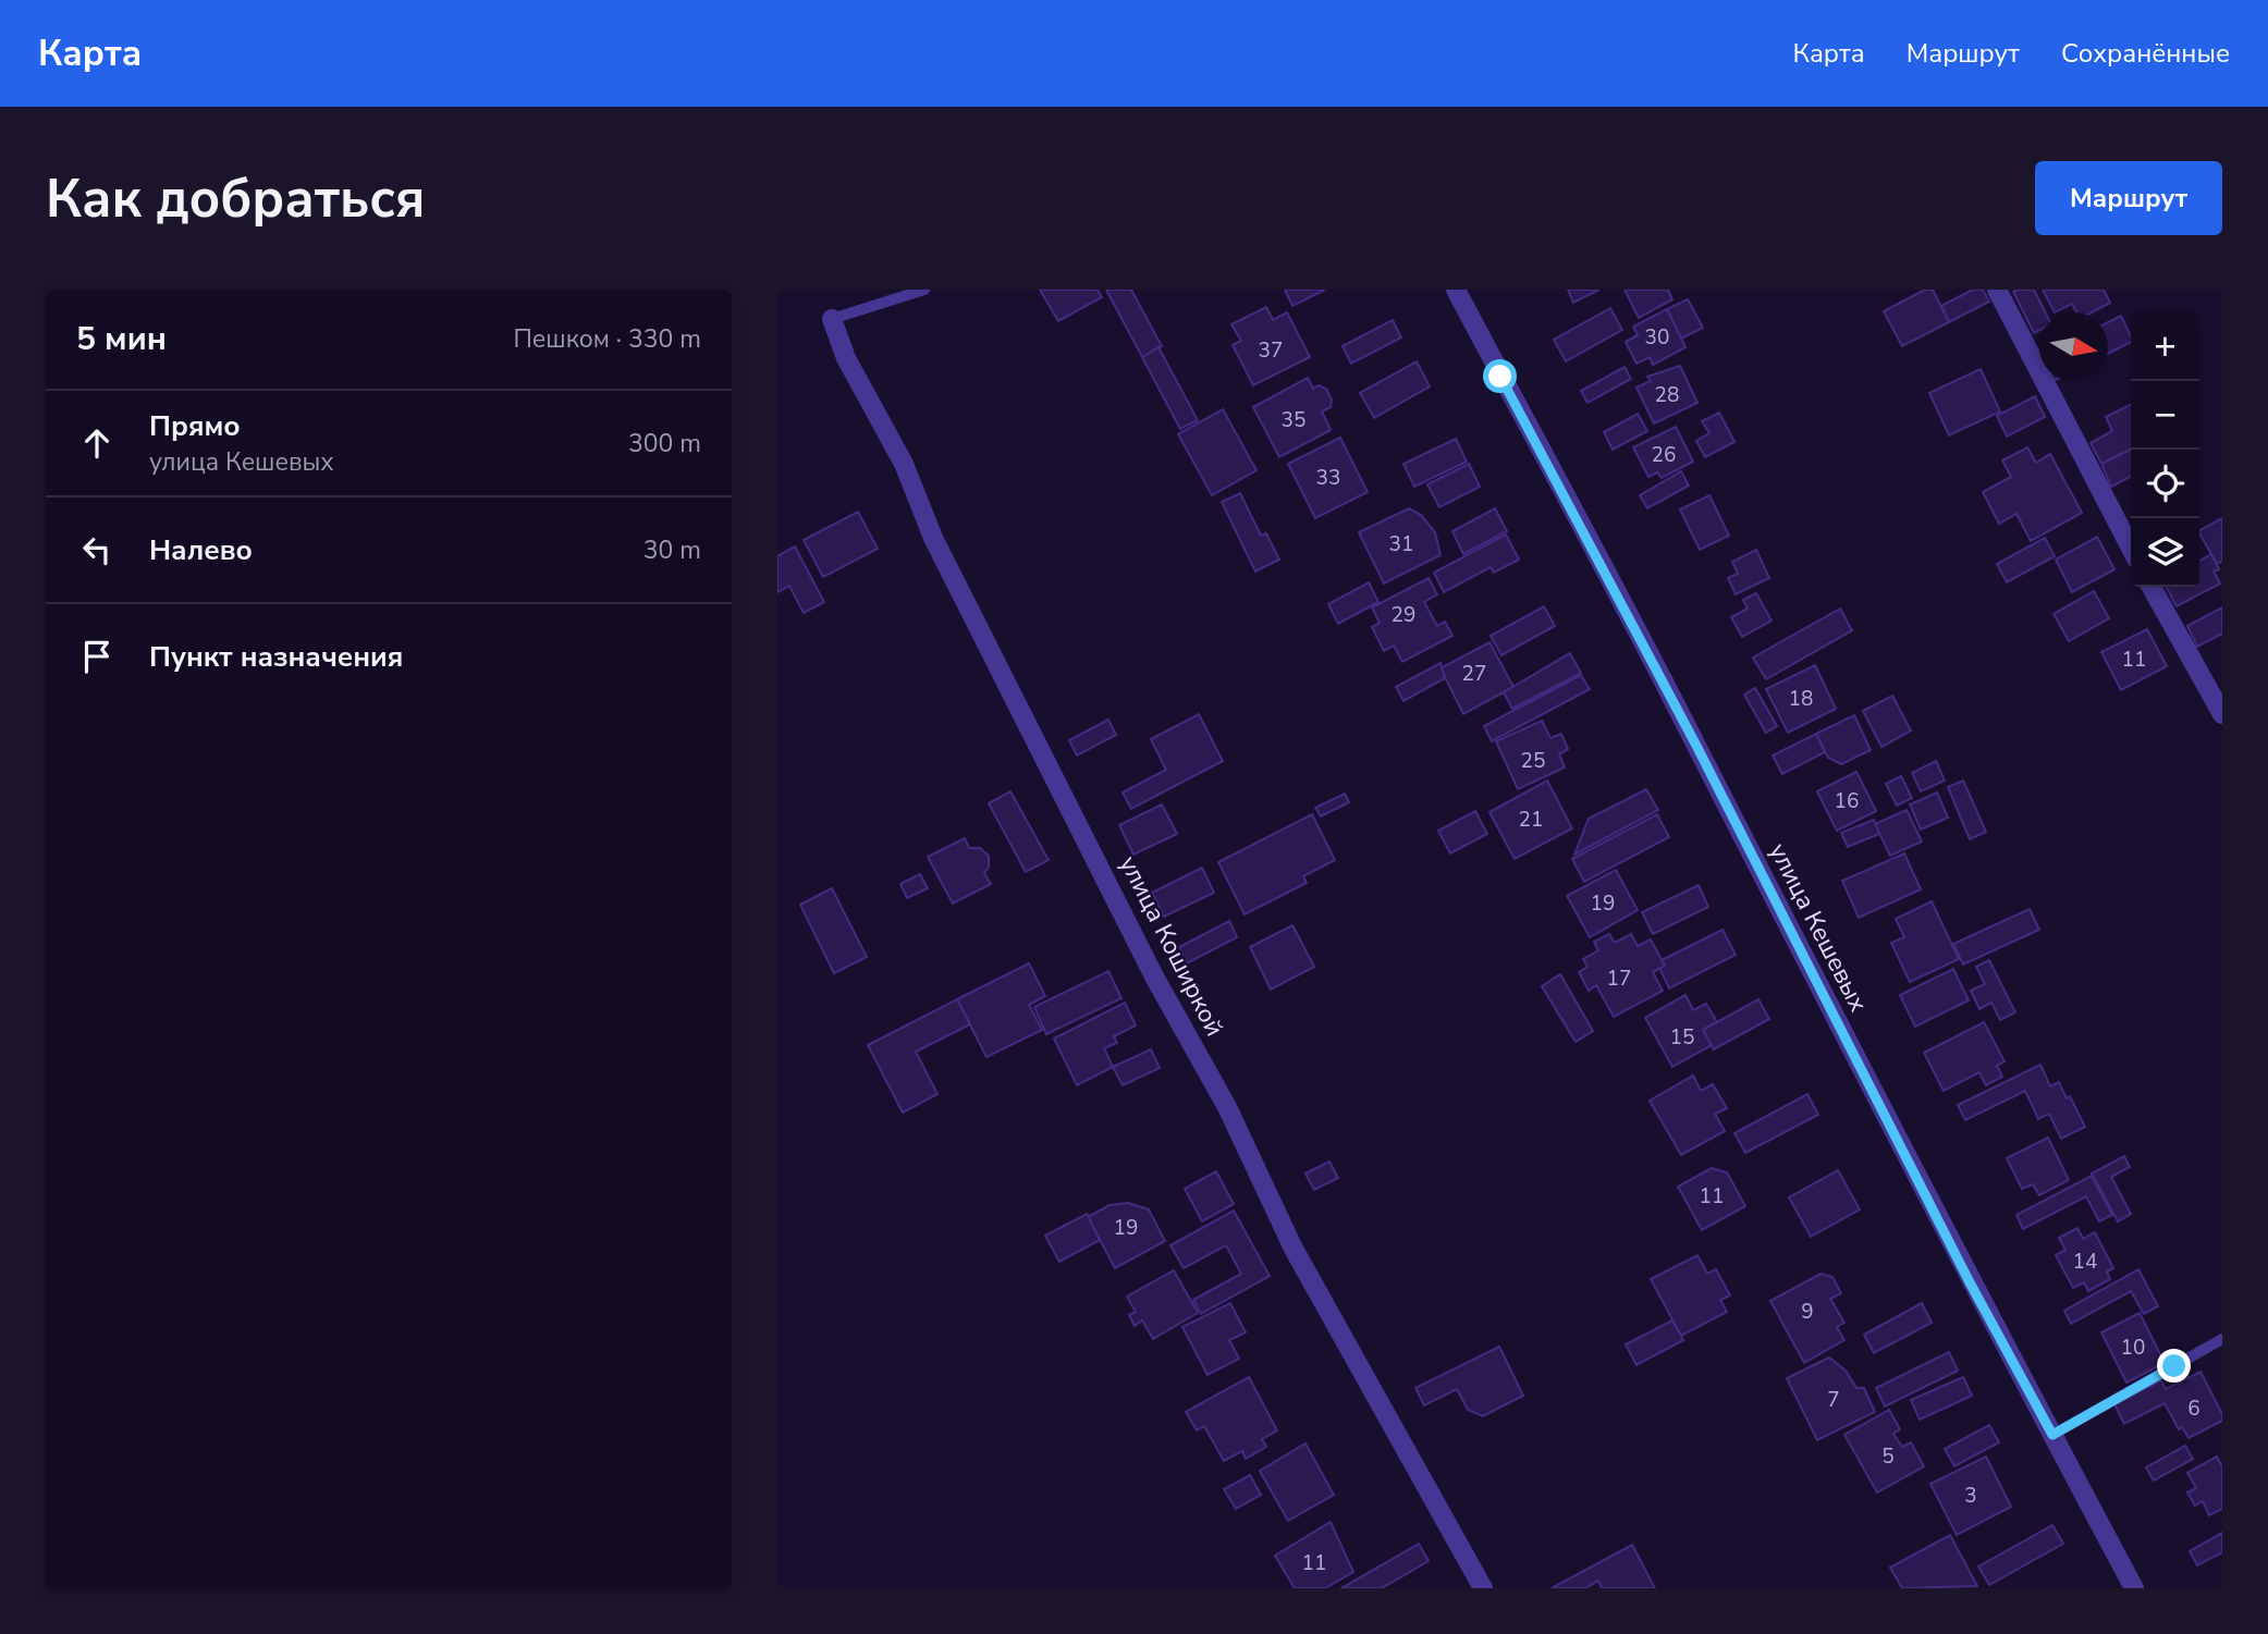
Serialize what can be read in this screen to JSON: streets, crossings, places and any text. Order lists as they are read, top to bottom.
{
  "streets": {
    "street": ["улица Кешевых", "улица Коширкой"]
  },
  "house_numbers": [
    "30",
    "37",
    "28",
    "35",
    "26",
    "33",
    "31",
    "29",
    "11",
    "27",
    "18",
    "25",
    "16",
    "21",
    "19",
    "17",
    "15",
    "11",
    "19",
    "14",
    "9",
    "10",
    "7",
    "6",
    "5",
    "3",
    "11"
  ],
  "north": "right",
  "page": {
    "header": "Карта",
    "nav": ["Карта", "Маршрут", "Сохранённые"],
    "buttons": "Маршрут",
    "title": "Как добраться",
    "heading": ["5 мин", "Пешком · 330 m"],
    "map_buttons": ["+", "−"],
    "list": [
      ["Прямо", "улица Кешевых", "300 m"],
      ["Налево", "30 m"],
      "Пункт назначения"
    ]
  }
}
